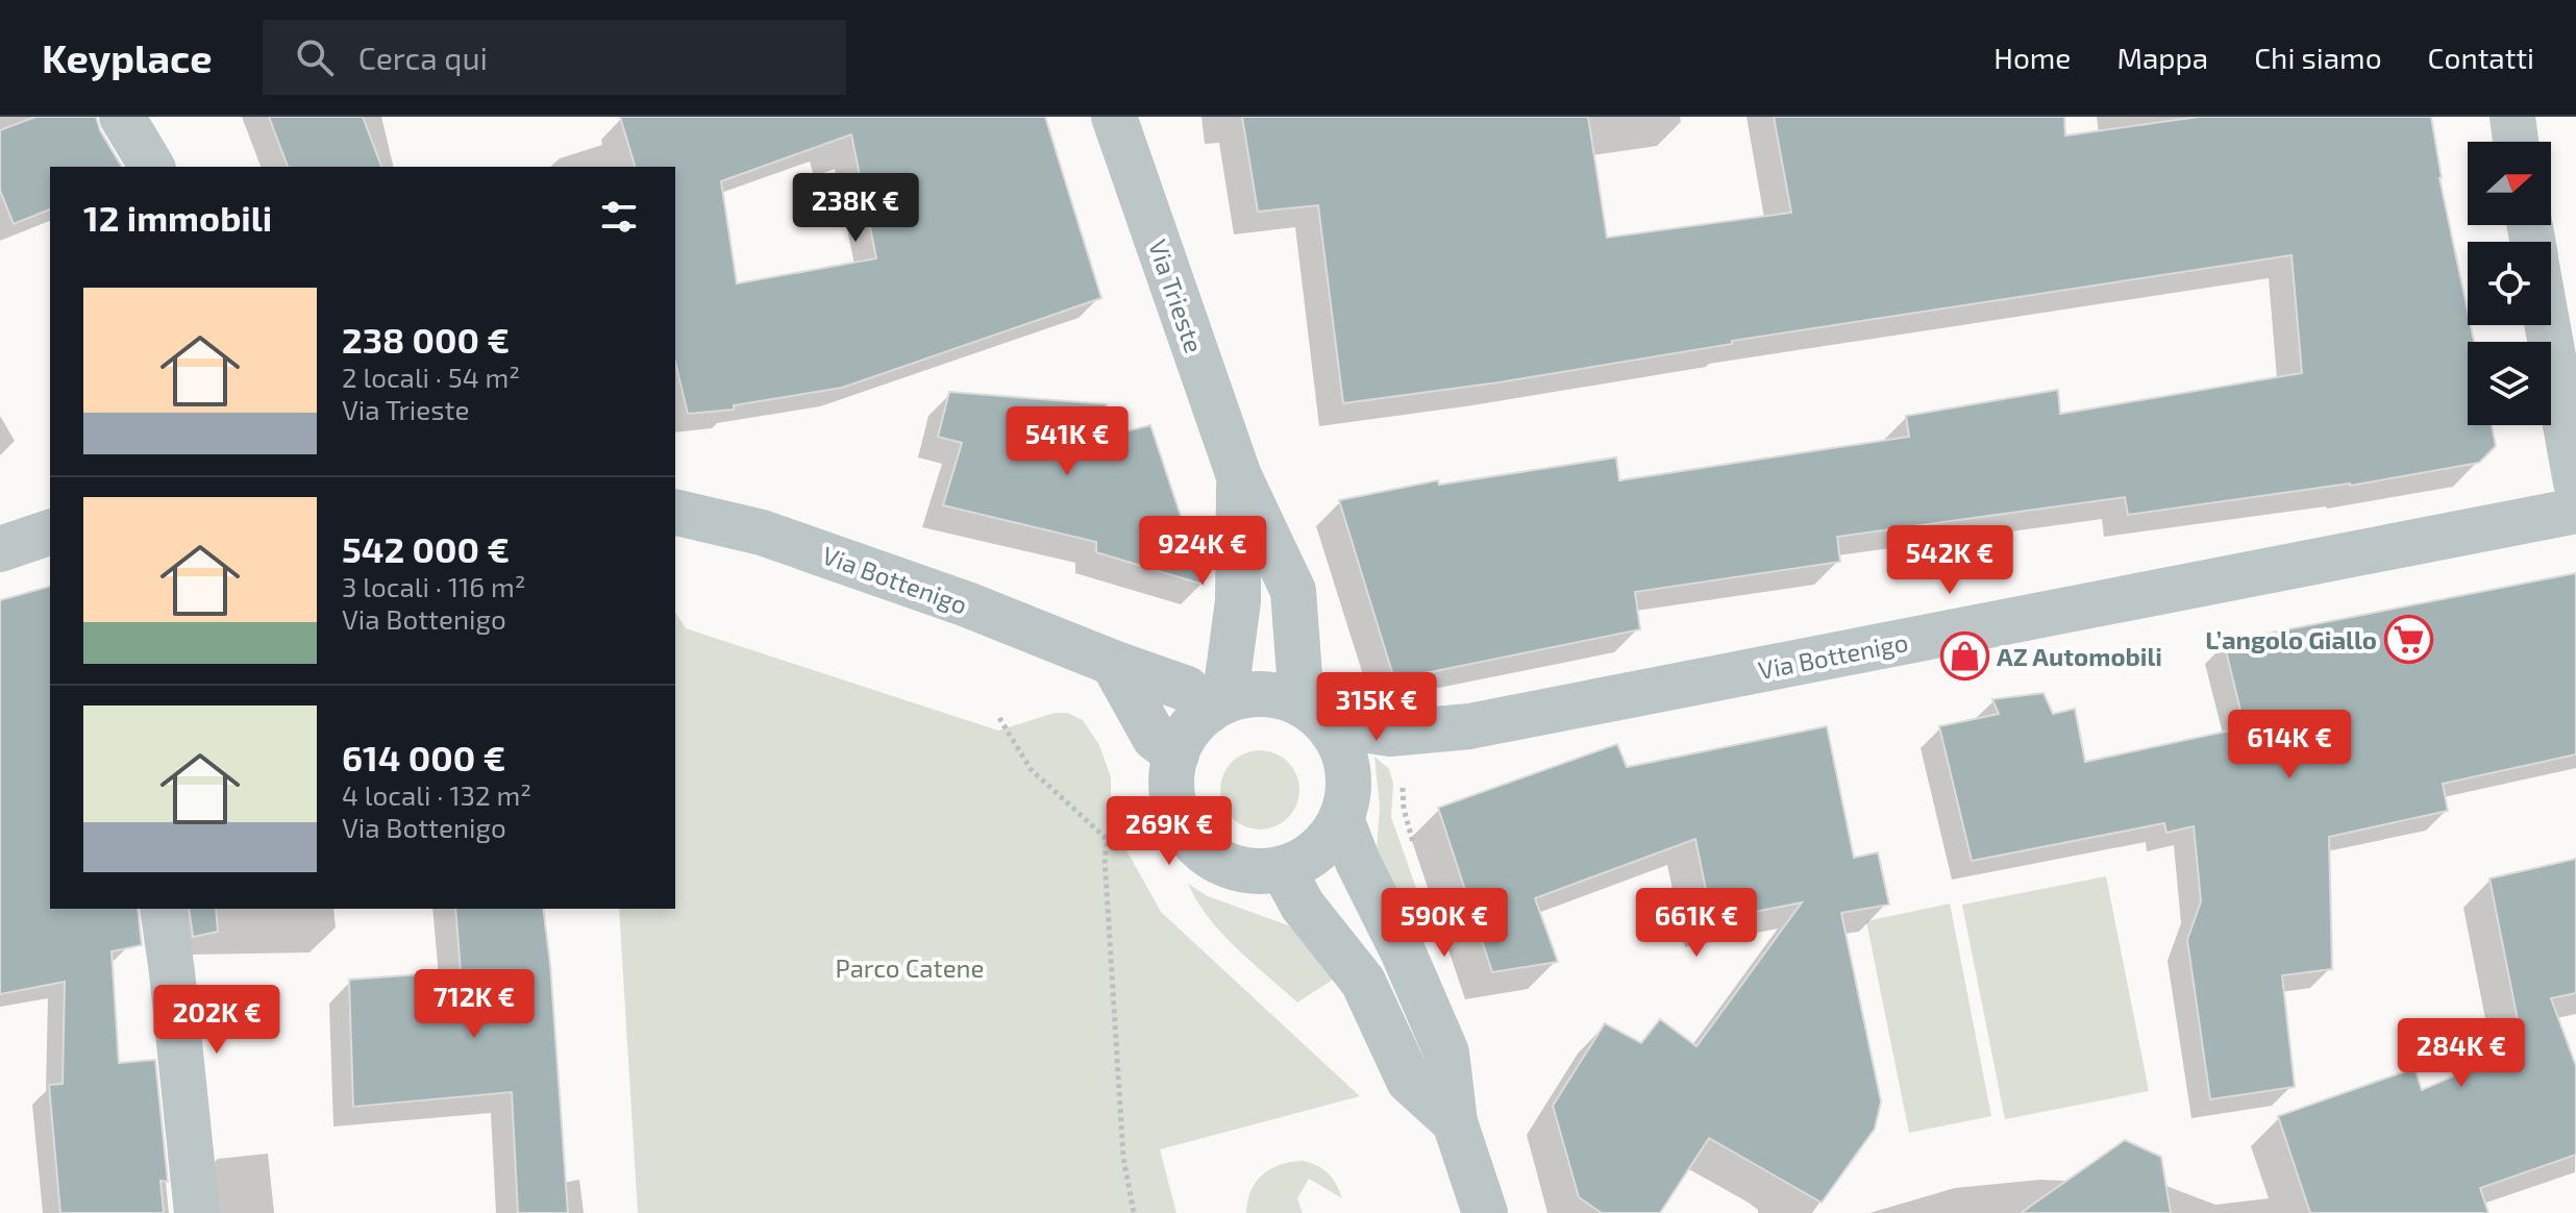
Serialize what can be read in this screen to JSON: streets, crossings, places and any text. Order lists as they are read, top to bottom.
{
  "streets": {
    "street": ["Via Trieste", "Via Bottenigo"]
  },
  "crossings": [
    ["Via Trieste", "Via Bottenigo"]
  ],
  "parks": ["Parco Catene"],
  "places": {
    "supermarket": ["L’angolo Giallo"],
    "shop": ["AZ Automobili"]
  },
  "north": "right",
  "page": {
    "header": "Keyplace",
    "search": "Cerca qui",
    "nav": [
      "Home",
      "Mappa",
      "Chi siamo",
      "Contatti"
    ],
    "heading": "12 immobili",
    "price": [
      "238K €",
      "541K €",
      "924K €",
      "542K €",
      "315K €",
      "614K €",
      "269K €",
      "590K €",
      "661K €",
      "712K €",
      "202K €",
      "284K €"
    ],
    "list": [
      {
        "name": "238 000 €",
        "note": "2 locali · 54 m² · Via Trieste"
      },
      {
        "name": "542 000 €",
        "note": "3 locali · 116 m² · Via Bottenigo"
      },
      {
        "name": "614 000 €",
        "note": "4 locali · 132 m² · Via Bottenigo"
      }
    ]
  }
}
